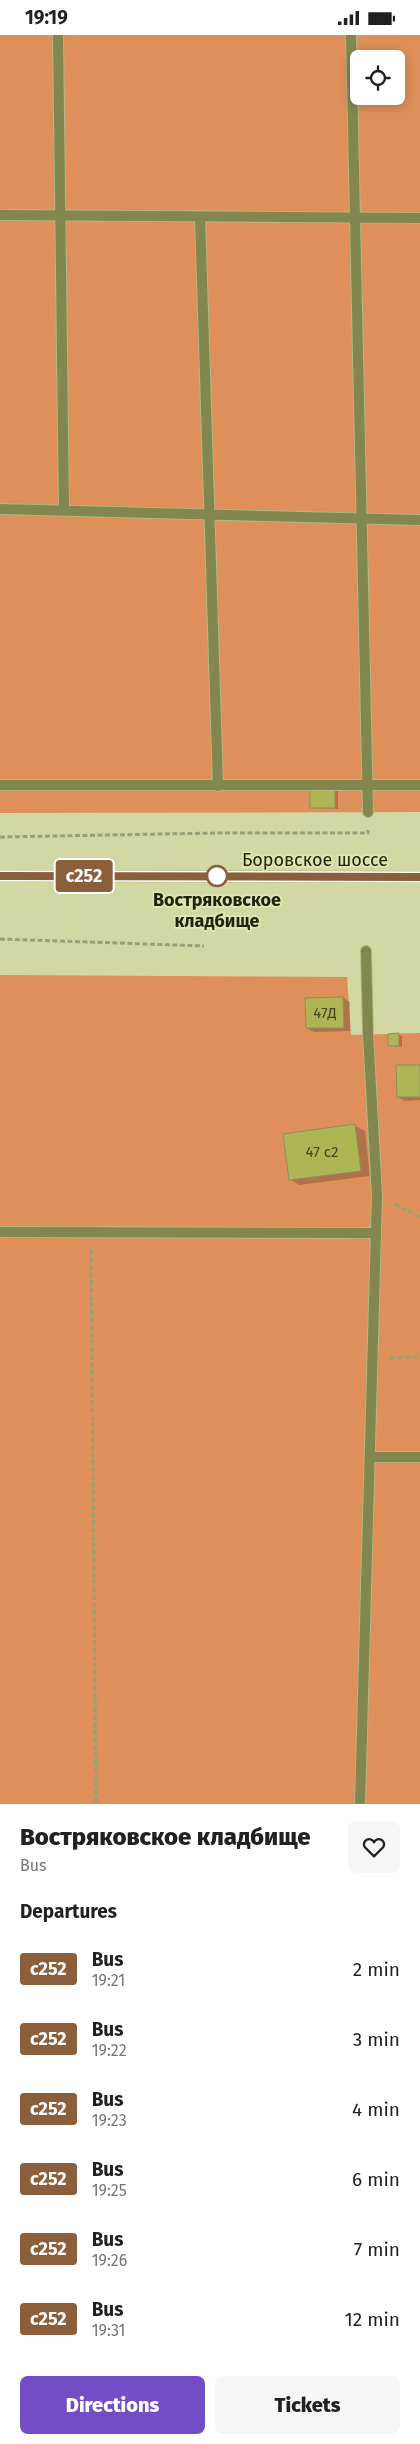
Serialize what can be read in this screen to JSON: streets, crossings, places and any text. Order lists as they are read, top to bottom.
{
  "streets": {
    "street": ["Боровское шоссе"]
  },
  "places": ["Востряковское кладбище"],
  "lines": ["bus line с252"],
  "house_numbers": ["47Д", "47 с2"],
  "page": {
    "status": "19:19",
    "on_map": "с252",
    "heading": [
      ["Востряковское кладбище", "Bus"],
      "Departures"
    ],
    "list": [
      {
        "mark": "с252",
        "name": "Bus",
        "note": "19:21",
        "value": "2 min"
      },
      {
        "mark": "с252",
        "name": "Bus",
        "note": "19:22",
        "value": "3 min"
      },
      {
        "mark": "с252",
        "name": "Bus",
        "note": "19:23",
        "value": "4 min"
      },
      {
        "mark": "с252",
        "name": "Bus",
        "note": "19:25",
        "value": "6 min"
      },
      {
        "mark": "с252",
        "name": "Bus",
        "note": "19:26",
        "value": "7 min"
      },
      {
        "mark": "с252",
        "name": "Bus",
        "note": "19:31",
        "value": "12 min"
      }
    ],
    "buttons": ["Directions", "Tickets"]
  }
}
